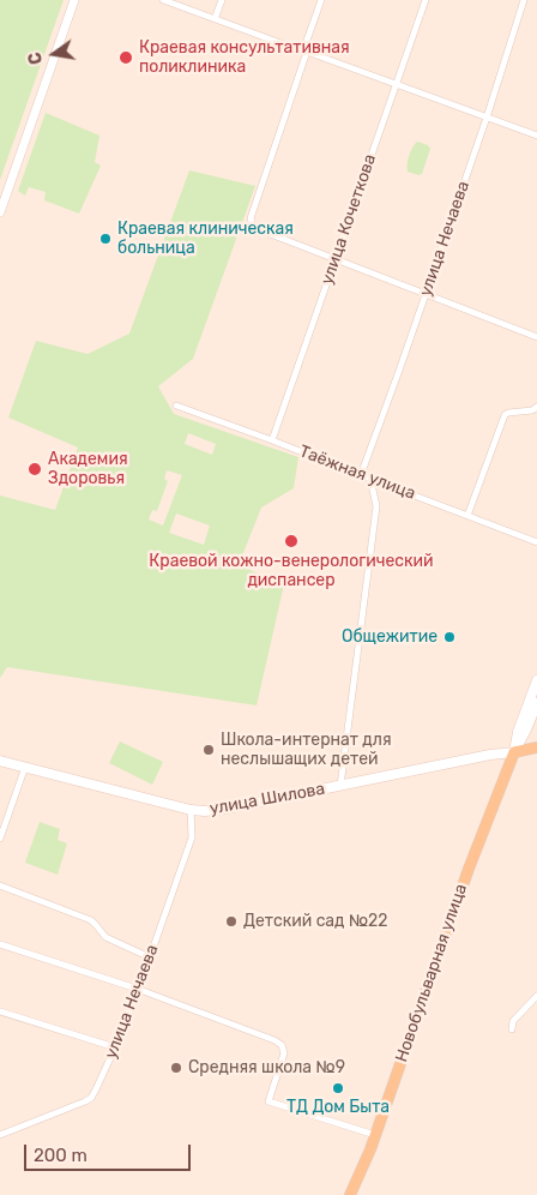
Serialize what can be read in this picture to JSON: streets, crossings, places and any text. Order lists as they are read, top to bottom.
{
  "streets": {
    "main road": ["улица Шилова", "Новобульварная улица"],
    "street": ["улица Кочеткова", "улица Нечаева", "Таёжная улица"]
  },
  "crossings": [
    ["улица Кочеткова", "Таёжная улица"],
    ["улица Нечаева", "Таёжная улица"],
    ["улица Нечаева", "улица Шилова"],
    ["улица Шилова", "Новобульварная улица"]
  ],
  "places": [
    "Краевая консультативная поликлиника",
    "Краевая клиническая больница",
    "Академия Здоровья",
    "Краевой кожно-венерологический диспансер",
    "Общежитие",
    "Школа-интернат для неслышащих детей",
    "Детский сад №22",
    "Средняя школа №9",
    "ТД Дом Быта"
  ],
  "scale_bar": "200 m",
  "north": "left"
}
